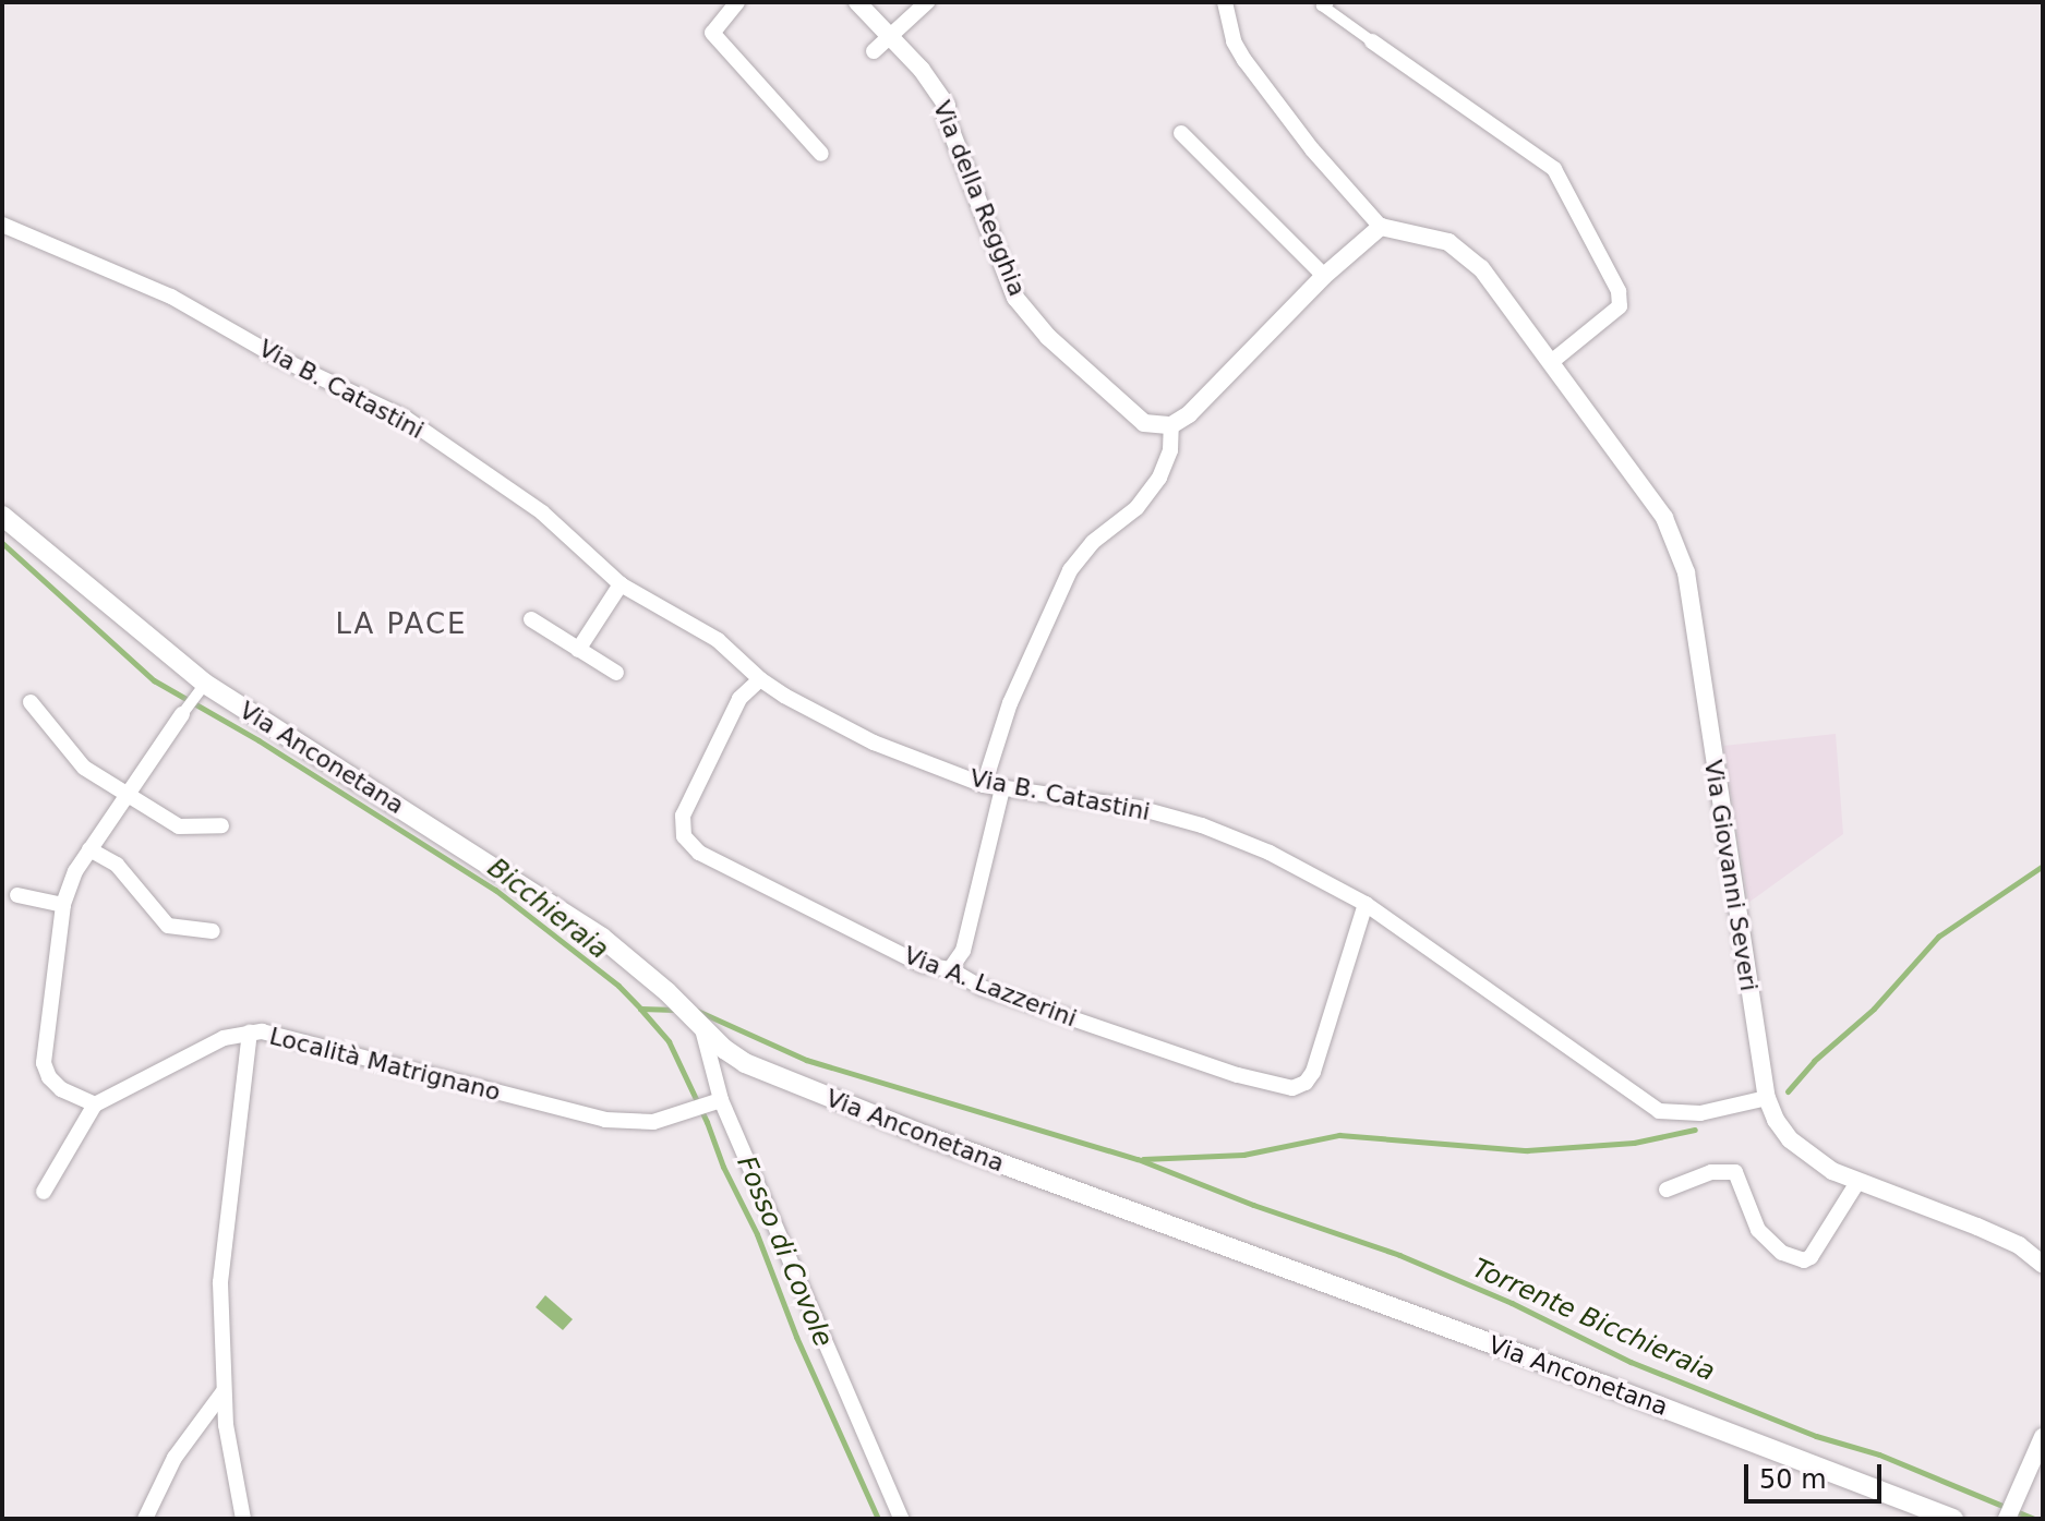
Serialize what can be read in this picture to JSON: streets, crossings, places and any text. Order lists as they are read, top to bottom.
{
  "streets": {
    "main road": ["Via Anconetana"],
    "street": [
      "Via della Regghia",
      "Via B. Catastini",
      "Via Giovanni Severi",
      "Via A. Lazzerini",
      "Località Matrignano"
    ]
  },
  "crossings": [
    ["Via B. Catastini", "Via Giovanni Severi"],
    ["Via B. Catastini", "Via A. Lazzerini"]
  ],
  "districts": ["LA PACE"],
  "water": ["Bicchieraia", "Fosso di Covole", "Torrente Bicchieraia"],
  "scale_bar": "50 m"
}
